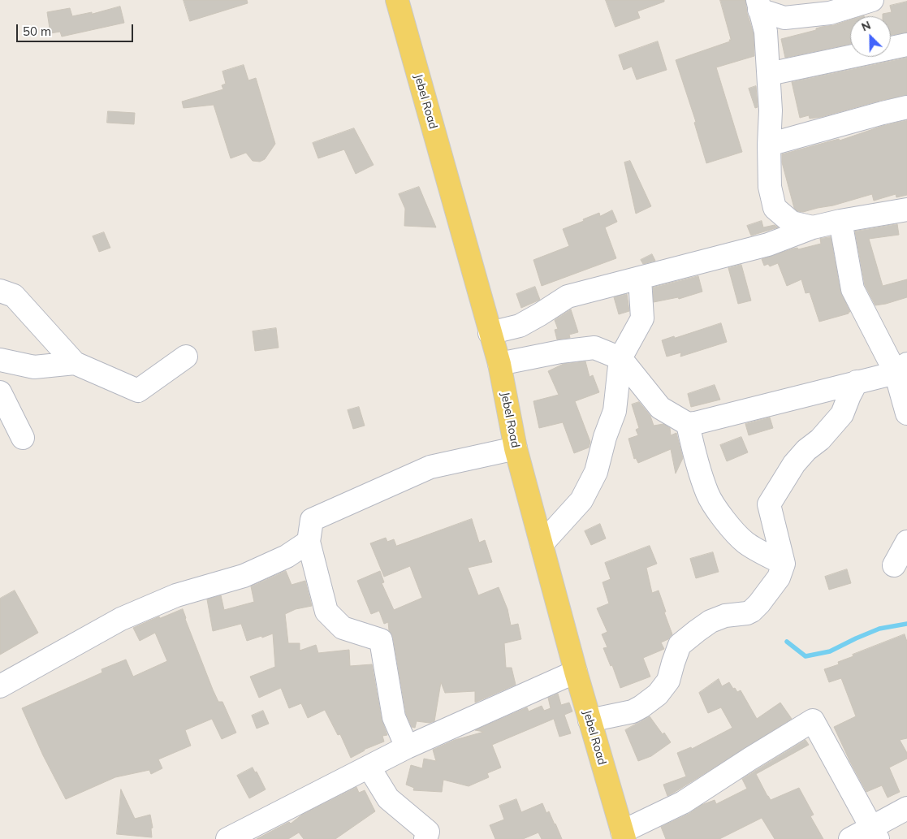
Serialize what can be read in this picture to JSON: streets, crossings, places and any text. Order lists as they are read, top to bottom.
{
  "streets": {
    "main road": ["Jebel Road"]
  },
  "scale_bar": "50 m",
  "north": "top left"
}
